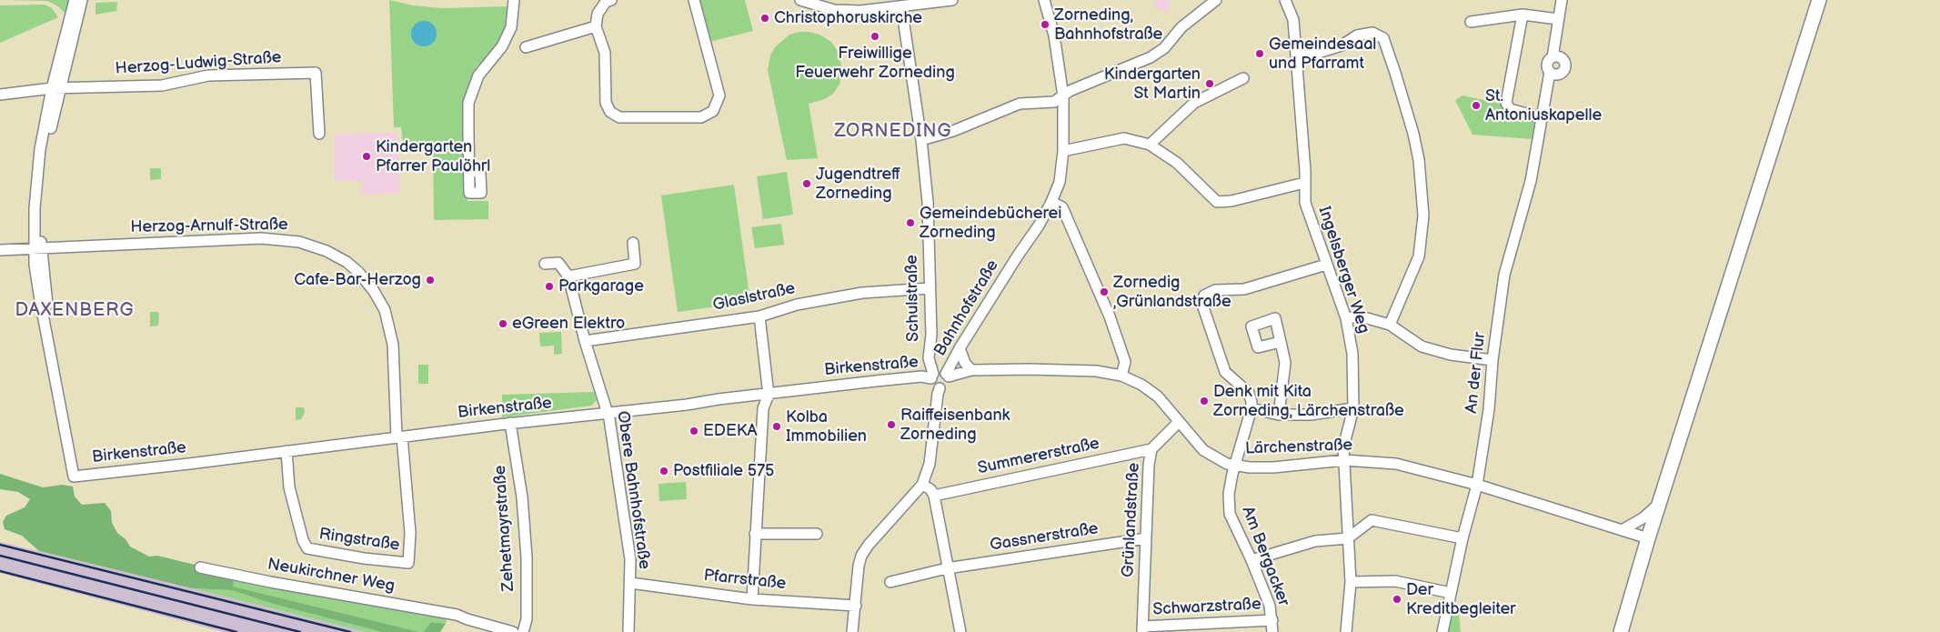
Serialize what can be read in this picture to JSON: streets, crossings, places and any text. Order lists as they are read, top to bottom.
{
  "streets": {
    "street": [
      "Herzog-Ludwig-Straße",
      "Herzog-Arnulf-Straße",
      "Ingelsberger Weg",
      "Glaslstraße",
      "Schulstraße",
      "Bahnhofstraße",
      "Birkenstraße",
      "An der Flur",
      "Lärchenstraße",
      "Summererstraße",
      "Obere Bahnhofstraße",
      "Grünlandstraße",
      "Zehetmayrstraße",
      "Gassnerstraße",
      "Ringstraße",
      "Am Bergacker",
      "Neukirchner Weg",
      "Pfarrstraße",
      "Schwarzstraße"
    ]
  },
  "crossings": [
    ["Herzog-Arnulf-Straße", "Birkenstraße"],
    ["Herzog-Arnulf-Straße", "Ringstraße"],
    ["Ingelsberger Weg", "Lärchenstraße"],
    ["Glaslstraße", "Schulstraße"],
    ["Glaslstraße", "Obere Bahnhofstraße"],
    ["Schulstraße", "Bahnhofstraße"],
    ["Schulstraße", "Birkenstraße"],
    ["Schulstraße", "Lärchenstraße"],
    ["Bahnhofstraße", "Birkenstraße"],
    ["Bahnhofstraße", "Lärchenstraße"],
    ["Birkenstraße", "Lärchenstraße"],
    ["Birkenstraße", "Obere Bahnhofstraße"],
    ["Birkenstraße", "Zehetmayrstraße"],
    ["Birkenstraße", "Ringstraße"],
    ["An der Flur", "Lärchenstraße"],
    ["Lärchenstraße", "Grünlandstraße"],
    ["Lärchenstraße", "Am Bergacker"],
    ["Summererstraße", "Grünlandstraße"],
    ["Obere Bahnhofstraße", "Pfarrstraße"],
    ["Grünlandstraße", "Gassnerstraße"],
    ["Grünlandstraße", "Schwarzstraße"],
    ["Am Bergacker", "Schwarzstraße"]
  ],
  "districts": ["ZORNEDING", "DAXENBERG"],
  "places": [
    "Christophoruskirche",
    "Zorneding, Bahnhofstraße",
    "Freiwillige Feuerwehr Zorneding",
    "Gemeindesaal und Pfarramt",
    "Kindergarten St Martin",
    "St. Antoniuskapelle",
    "Kindergarten Pfarrer Paulöhrl",
    "Jugendtreff Zorneding",
    "Gemeindebücherei Zorneding",
    "Cafe-Bar-Herzog",
    "Parkgarage",
    "Zornedig ,Grünlandstraße",
    "eGreen Elektro",
    "Denk mit Kita Zorneding, Lärchenstraße",
    "Raiffeisenbank Zorneding",
    "Kolba Immobilien",
    "EDEKA",
    "Postfiliale 575",
    "Der Kreditbegleiter"
  ]
}
